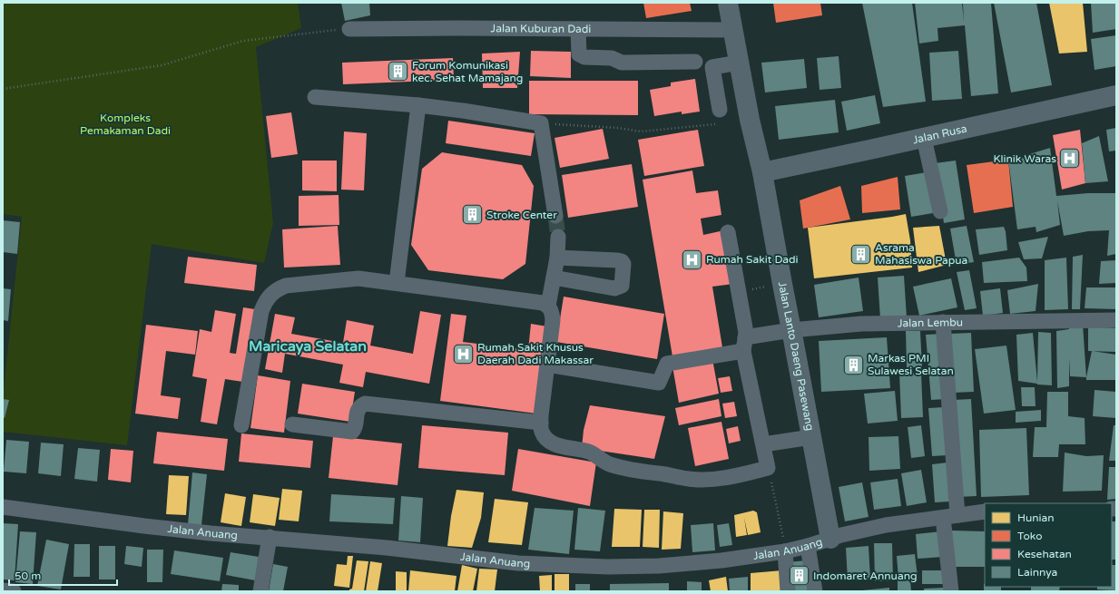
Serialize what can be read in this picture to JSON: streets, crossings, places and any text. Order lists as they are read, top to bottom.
{
  "streets": {
    "main road": ["Jalan Rusa", "Jalan Lanto Daeng Pasewang"],
    "street": ["Jalan Kuburan Dadi", "Jalan Lembu", "Jalan Anuang"]
  },
  "crossings": [
    ["Jalan Kuburan Dadi", "Jalan Lanto Daeng Pasewang"],
    ["Jalan Rusa", "Jalan Lanto Daeng Pasewang"],
    ["Jalan Lembu", "Jalan Lanto Daeng Pasewang"],
    ["Jalan Lanto Daeng Pasewang", "Jalan Anuang"]
  ],
  "districts": ["Maricaya Selatan"],
  "parks": ["Kompleks Pemakaman Dadi"],
  "places": {
    "building": [
      "Forum Komunikasi kec. Sehat Mamajang",
      "Stroke Center",
      "Asrama Mahasiswa Papua",
      "Markas PMI Sulawesi Selatan",
      "Indomaret Annuang"
    ],
    "hospital": ["Klinik Waras", "Rumah Sakit Dadi", "Rumah Sakit Khusus Daerah Dadi Makassar"]
  },
  "legend": [
    "Hunian",
    "Toko",
    "Kesehatan",
    "Lainnya"
  ],
  "scale_bar": "50 m"
}
